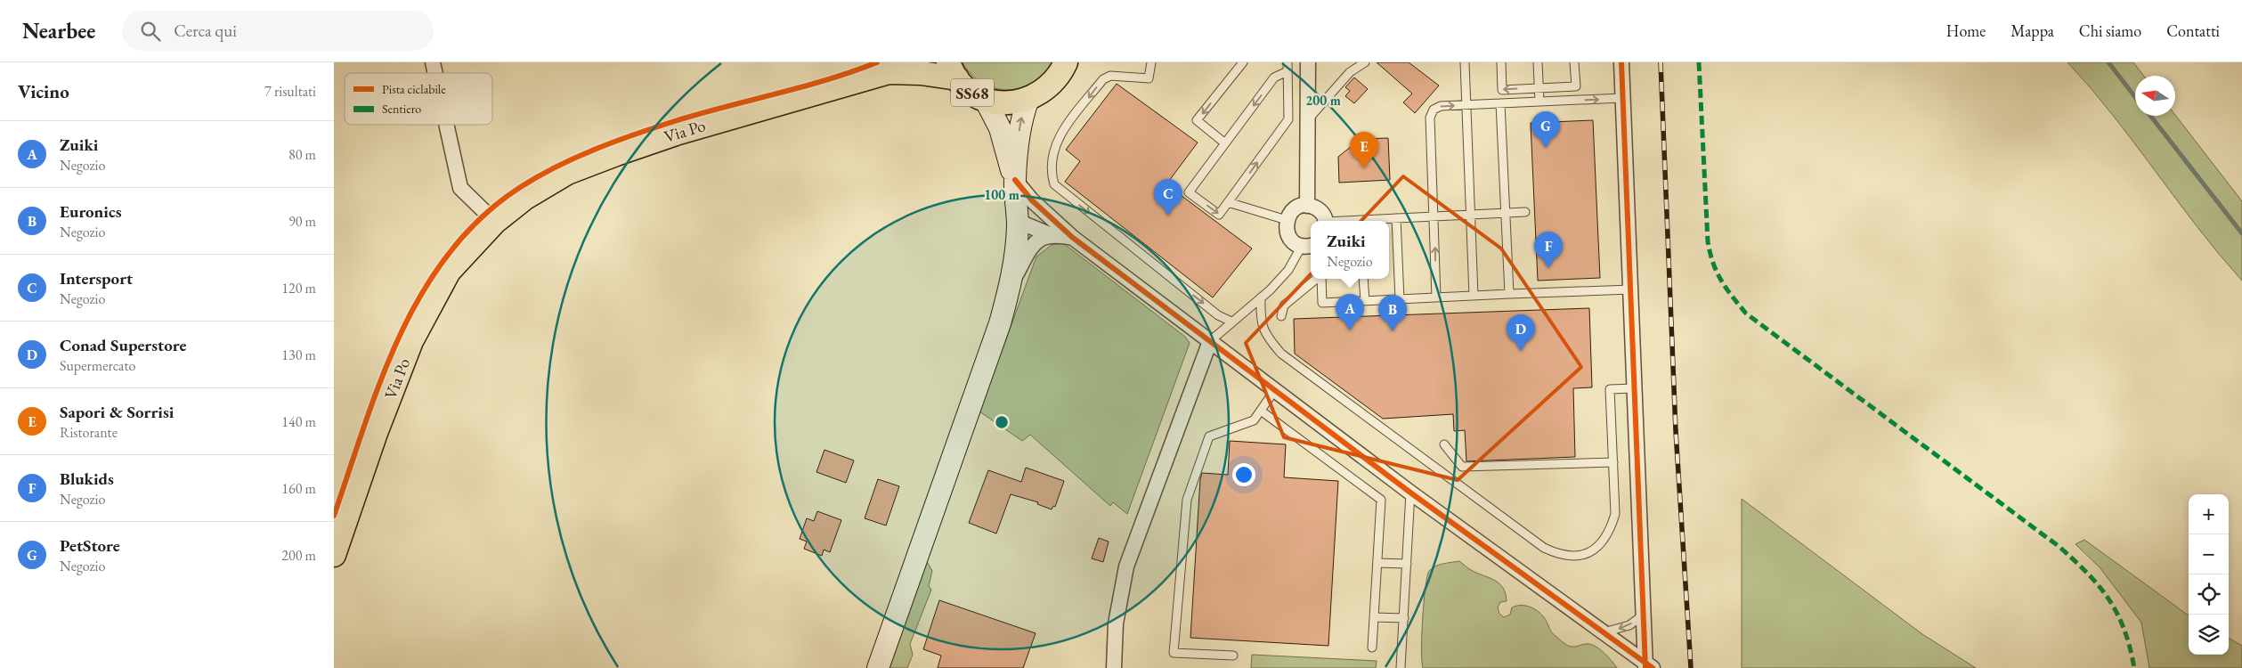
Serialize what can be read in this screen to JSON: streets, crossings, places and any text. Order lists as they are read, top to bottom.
{
  "streets": {
    "main road": ["SS68", "Via Po"]
  },
  "crossings": [
    ["SS68", "Via Po"]
  ],
  "legend": ["Pista ciclabile", "Sentiero"],
  "north": "left",
  "page": {
    "header": "Nearbee",
    "search": "Cerca qui",
    "nav": [
      "Home",
      "Mappa",
      "Chi siamo",
      "Contatti"
    ],
    "heading": ["Vicino", "7 risultati"],
    "pins": [
      "G",
      "E",
      "C",
      "F",
      "A",
      "B",
      "D"
    ],
    "list": [
      {
        "mark": "A",
        "name": "Zuiki",
        "note": "Negozio",
        "value": "80 m"
      },
      {
        "mark": "B",
        "name": "Euronics",
        "note": "Negozio",
        "value": "90 m"
      },
      {
        "mark": "C",
        "name": "Intersport",
        "note": "Negozio",
        "value": "120 m"
      },
      {
        "mark": "D",
        "name": "Conad Superstore",
        "note": "Supermercato",
        "value": "130 m"
      },
      {
        "mark": "E",
        "name": "Sapori & Sorrisi",
        "note": "Ristorante",
        "value": "140 m"
      },
      {
        "mark": "F",
        "name": "Blukids",
        "note": "Negozio",
        "value": "160 m"
      },
      {
        "mark": "G",
        "name": "PetStore",
        "note": "Negozio",
        "value": "200 m"
      }
    ],
    "popup": ["Zuiki", "Negozio"],
    "map_buttons": ["+", "−"]
  },
  "rings": ["200 m", "100 m"]
}
